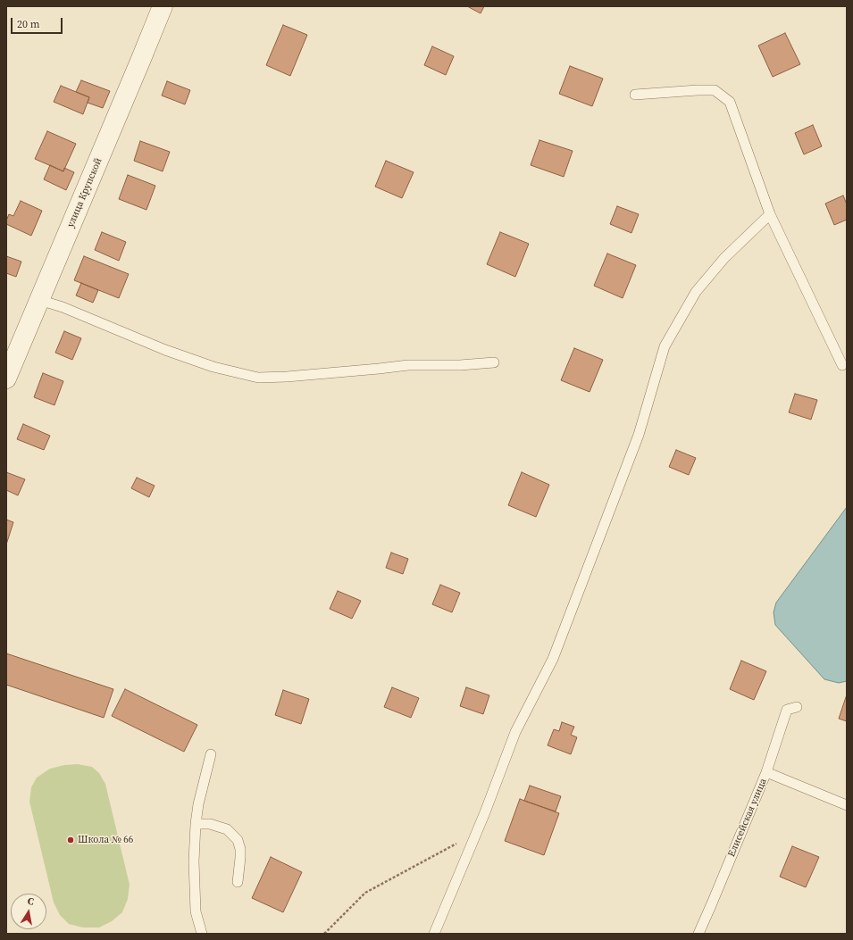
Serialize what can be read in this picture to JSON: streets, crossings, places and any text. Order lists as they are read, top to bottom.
{
  "streets": {
    "street": ["улица Крупской"],
    "lane": ["Елисейская улица"]
  },
  "places": ["Школа № 66"],
  "scale_bar": "20 m",
  "north": "top"
}
